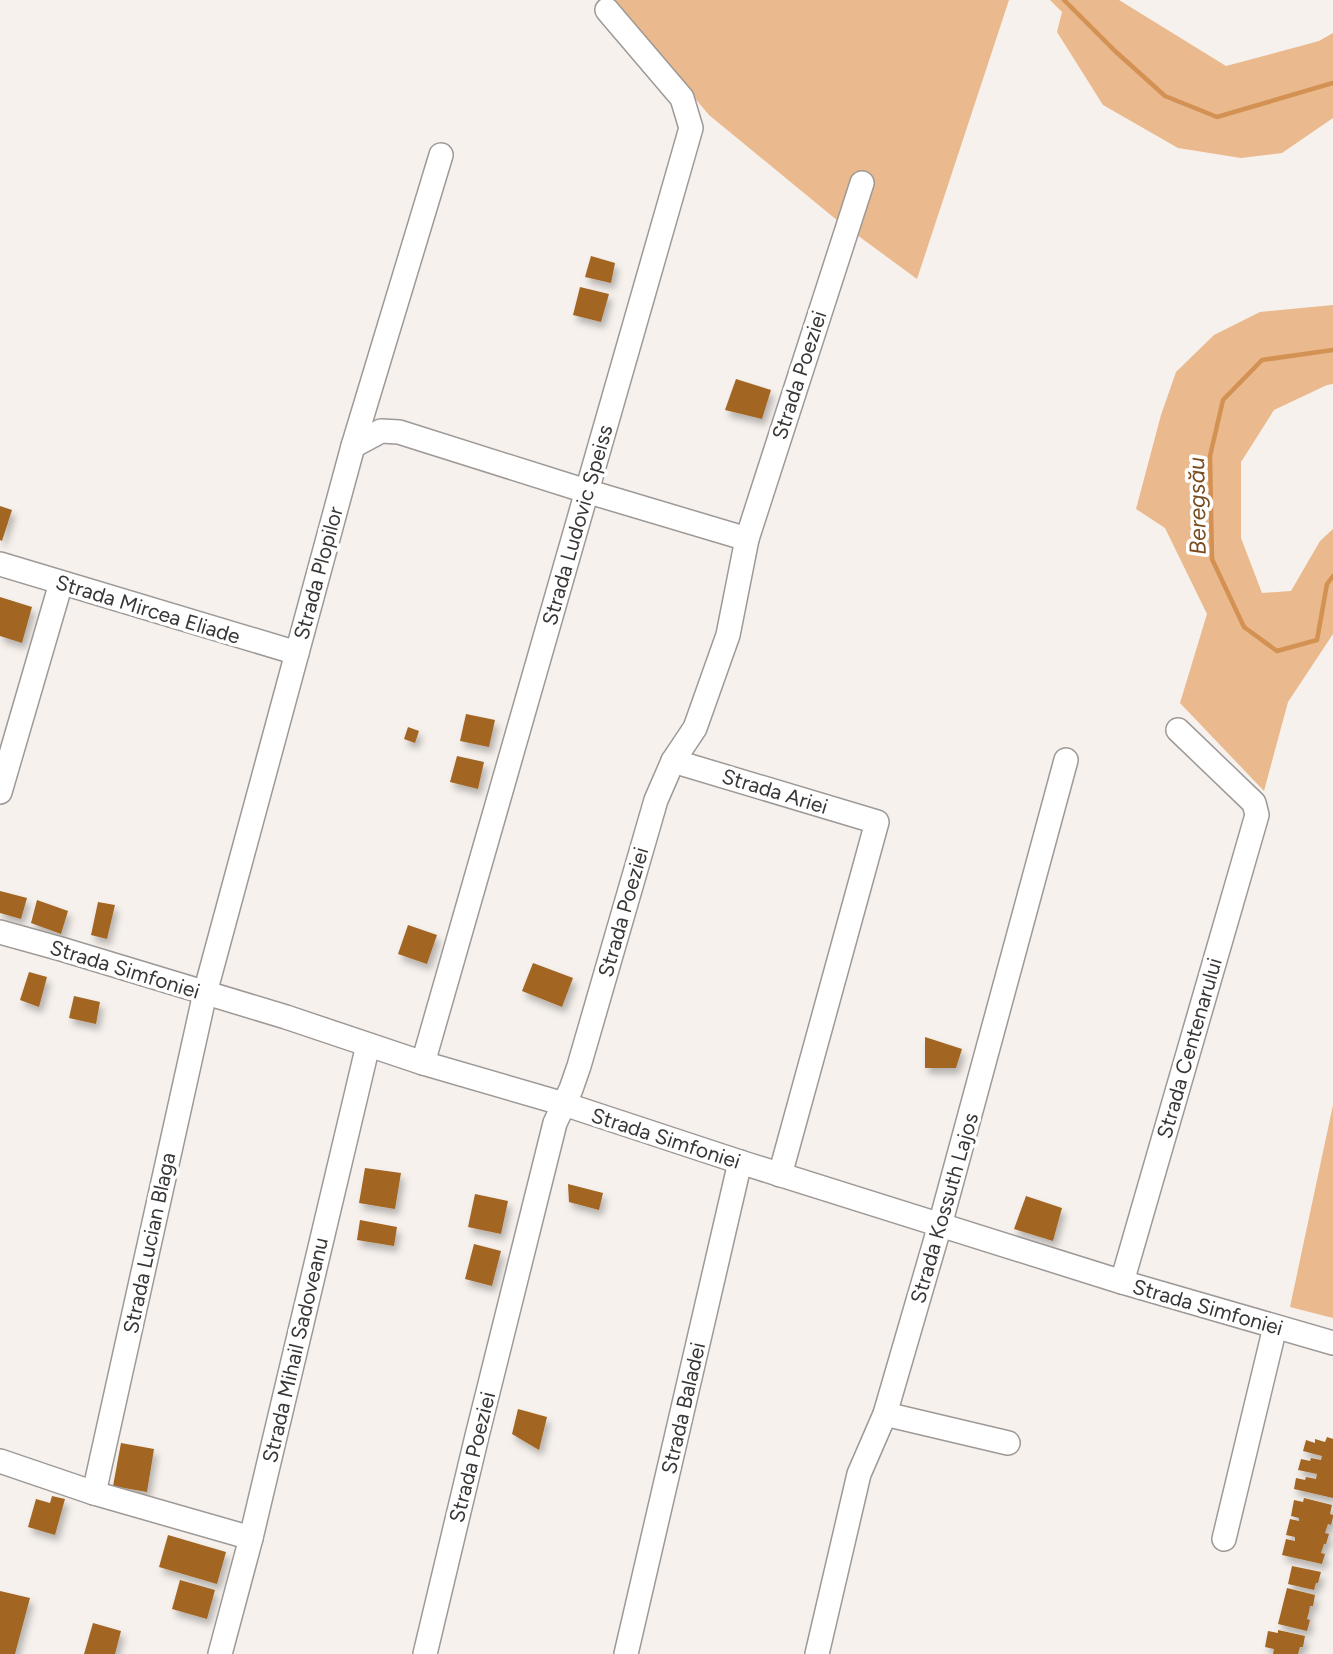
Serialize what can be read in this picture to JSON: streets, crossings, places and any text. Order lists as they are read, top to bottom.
{
  "streets": {
    "street": [
      "Strada Poeziei",
      "Strada Ludovic Speiss",
      "Strada Plopilor",
      "Strada Mircea Eliade",
      "Strada Ariei",
      "Strada Simfoniei",
      "Strada Centenarului",
      "Strada Kossuth Lajos",
      "Strada Lucian Blaga",
      "Strada Mihail Sadoveanu",
      "Strada Baladei"
    ]
  },
  "crossings": [
    ["Strada Poeziei", "Strada Ariei"],
    ["Strada Poeziei", "Strada Simfoniei"],
    ["Strada Ludovic Speiss", "Strada Simfoniei"],
    ["Strada Plopilor", "Strada Mircea Eliade"],
    ["Strada Plopilor", "Strada Simfoniei"],
    ["Strada Plopilor", "Strada Lucian Blaga"],
    ["Strada Ariei", "Strada Simfoniei"],
    ["Strada Simfoniei", "Strada Centenarului"],
    ["Strada Simfoniei", "Strada Kossuth Lajos"],
    ["Strada Simfoniei", "Strada Lucian Blaga"],
    ["Strada Simfoniei", "Strada Mihail Sadoveanu"],
    ["Strada Simfoniei", "Strada Baladei"]
  ],
  "water": ["Beregsău"]
}
